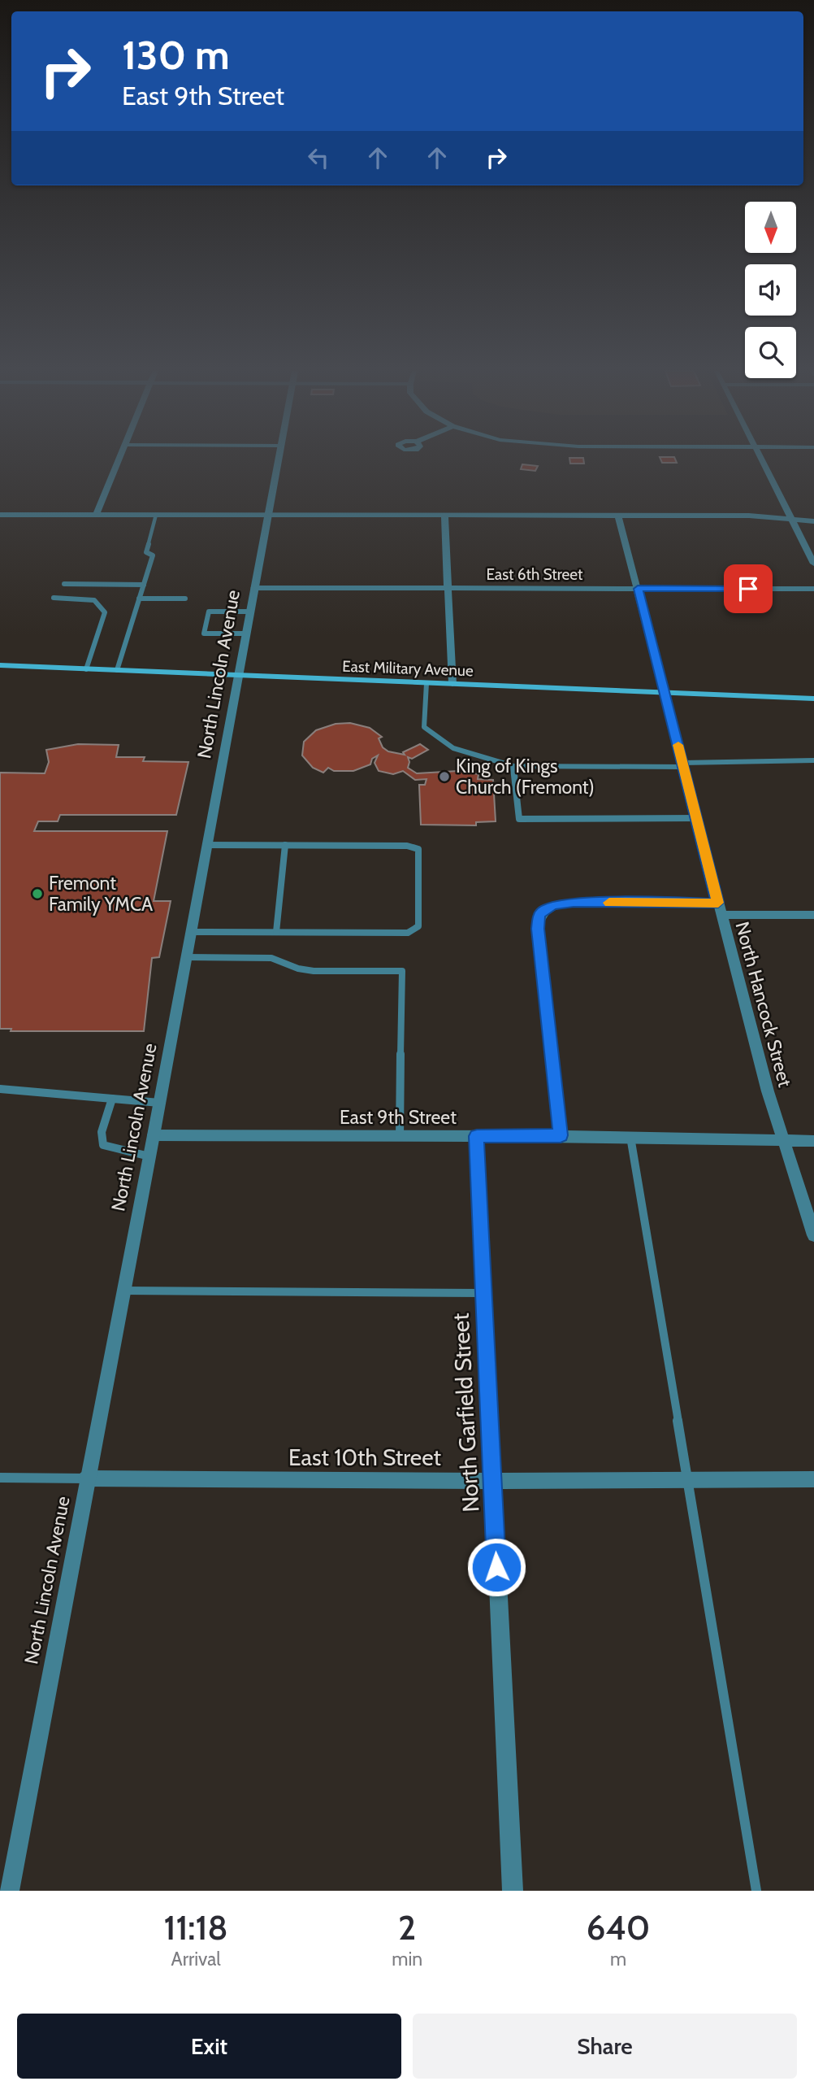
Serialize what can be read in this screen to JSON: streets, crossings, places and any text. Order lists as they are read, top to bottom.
{
  "streets": {
    "main road": ["East Military Avenue"],
    "street": [
      "East 6th Street",
      "North Lincoln Avenue",
      "North Hancock Street",
      "East 9th Street",
      "North Garfield Street",
      "East 10th Street"
    ]
  },
  "crossings": [
    ["East 6th Street", "North Lincoln Avenue"],
    ["East 6th Street", "North Hancock Street"],
    ["East Military Avenue", "North Lincoln Avenue"],
    ["East Military Avenue", "North Hancock Street"],
    ["North Lincoln Avenue", "East 9th Street"],
    ["North Lincoln Avenue", "East 10th Street"],
    ["North Hancock Street", "East 9th Street"],
    ["East 9th Street", "North Garfield Street"],
    ["North Garfield Street", "East 10th Street"]
  ],
  "places": ["King of Kings Church (Fremont)", "Fremont Family YMCA"],
  "north": "bottom",
  "page": {
    "turn": ["130 m", "East 9th Street"],
    "eta": [
      "11:18",
      "Arrival",
      "2",
      "min",
      "640",
      "m"
    ],
    "buttons": ["Exit", "Share"]
  }
}
